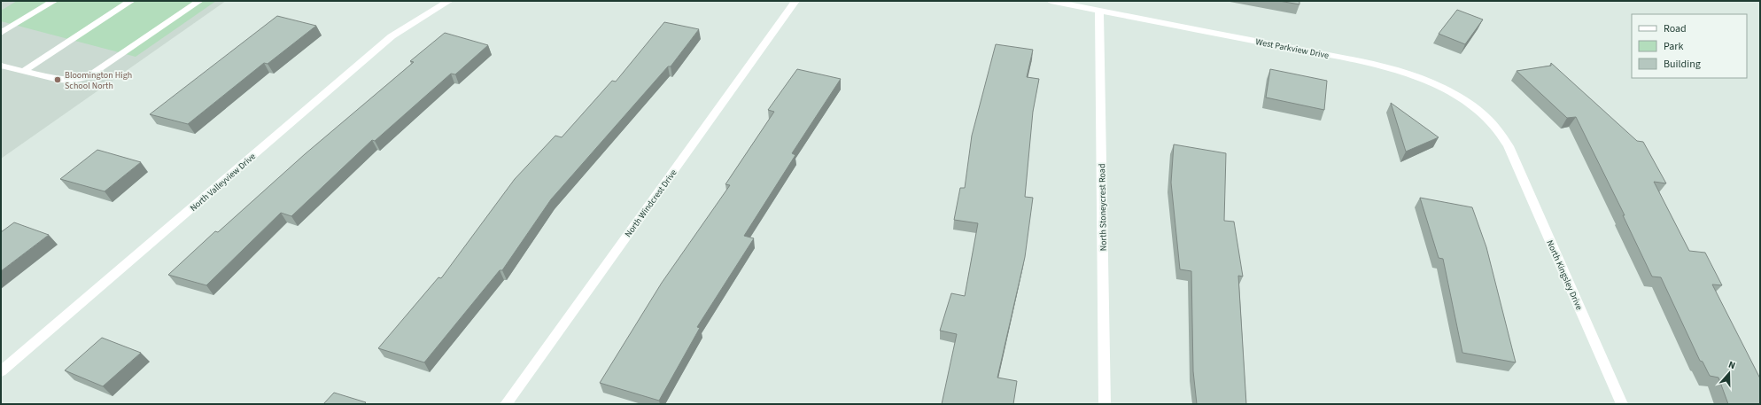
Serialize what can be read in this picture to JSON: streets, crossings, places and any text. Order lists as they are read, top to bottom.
{
  "streets": {
    "street": [
      "West Parkview Drive",
      "North Valleyview Drive",
      "North Windcrest Drive",
      "North Stoneycrest Road",
      "North Kingsley Drive"
    ]
  },
  "crossings": [
    ["West Parkview Drive", "North Stoneycrest Road"],
    ["West Parkview Drive", "North Kingsley Drive"]
  ],
  "places": ["Bloomington High School North"],
  "legend": ["Road", "Park", "Building"],
  "north": "top"
}
